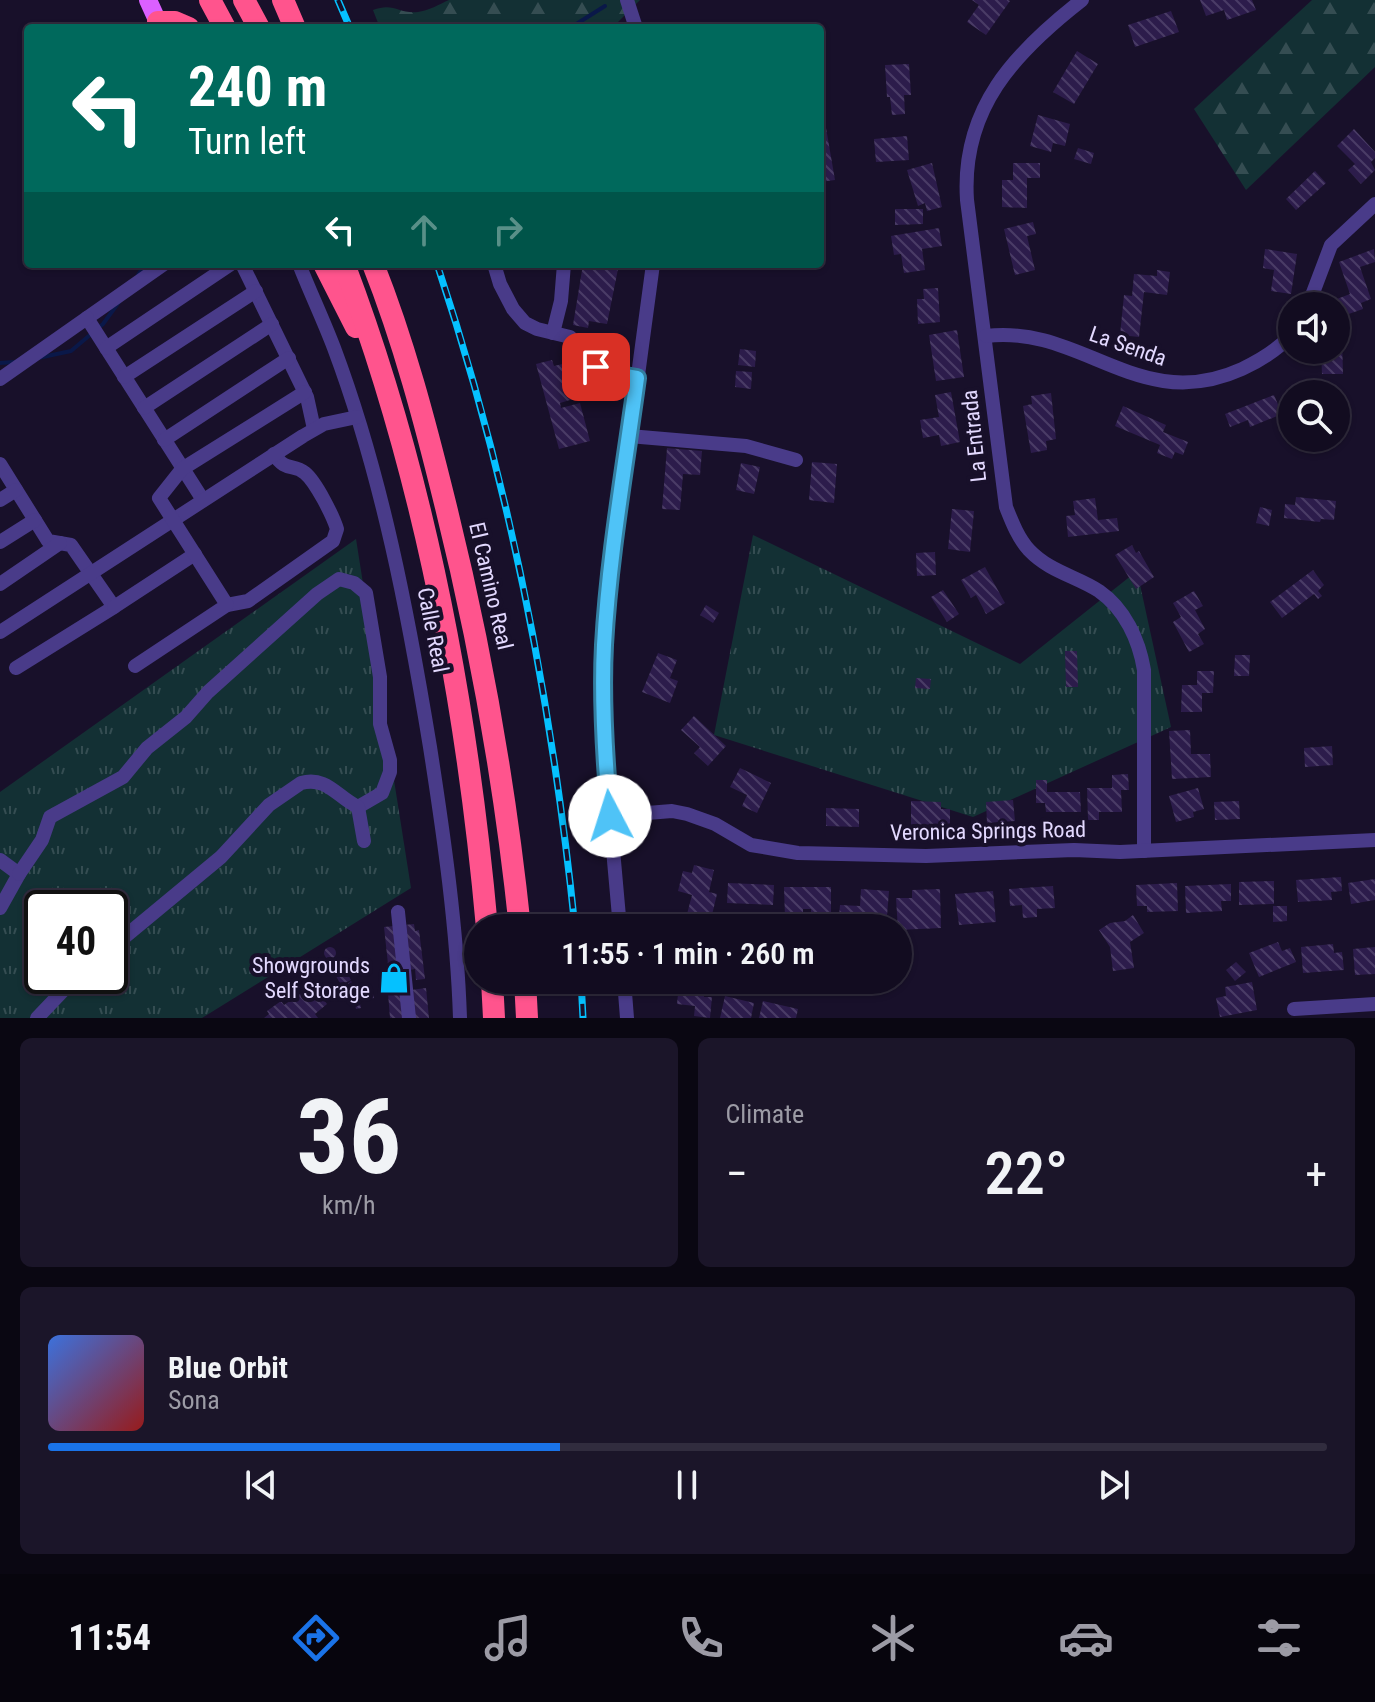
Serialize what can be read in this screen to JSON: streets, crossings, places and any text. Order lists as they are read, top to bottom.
{
  "streets": {
    "highway": ["El Camino Real"],
    "street": [
      "La Senda",
      "La Entrada",
      "Calle Real",
      "Veronica Springs Road"
    ]
  },
  "crossings": [
    ["La Senda", "La Entrada"],
    ["La Entrada", "Veronica Springs Road"]
  ],
  "places": {
    "shop": ["Showgrounds Self Storage"]
  },
  "page": {
    "turn": ["240 m", "Turn left"],
    "limit": "40",
    "trip": "11:55 · 1 min · 260 m",
    "tile": [
      ["36", "km/h"],
      "Climate"
    ],
    "heat": ["−", "22°", "+"],
    "song": ["Blue Orbit", "Sona"],
    "tabs": "11:54"
  }
}
